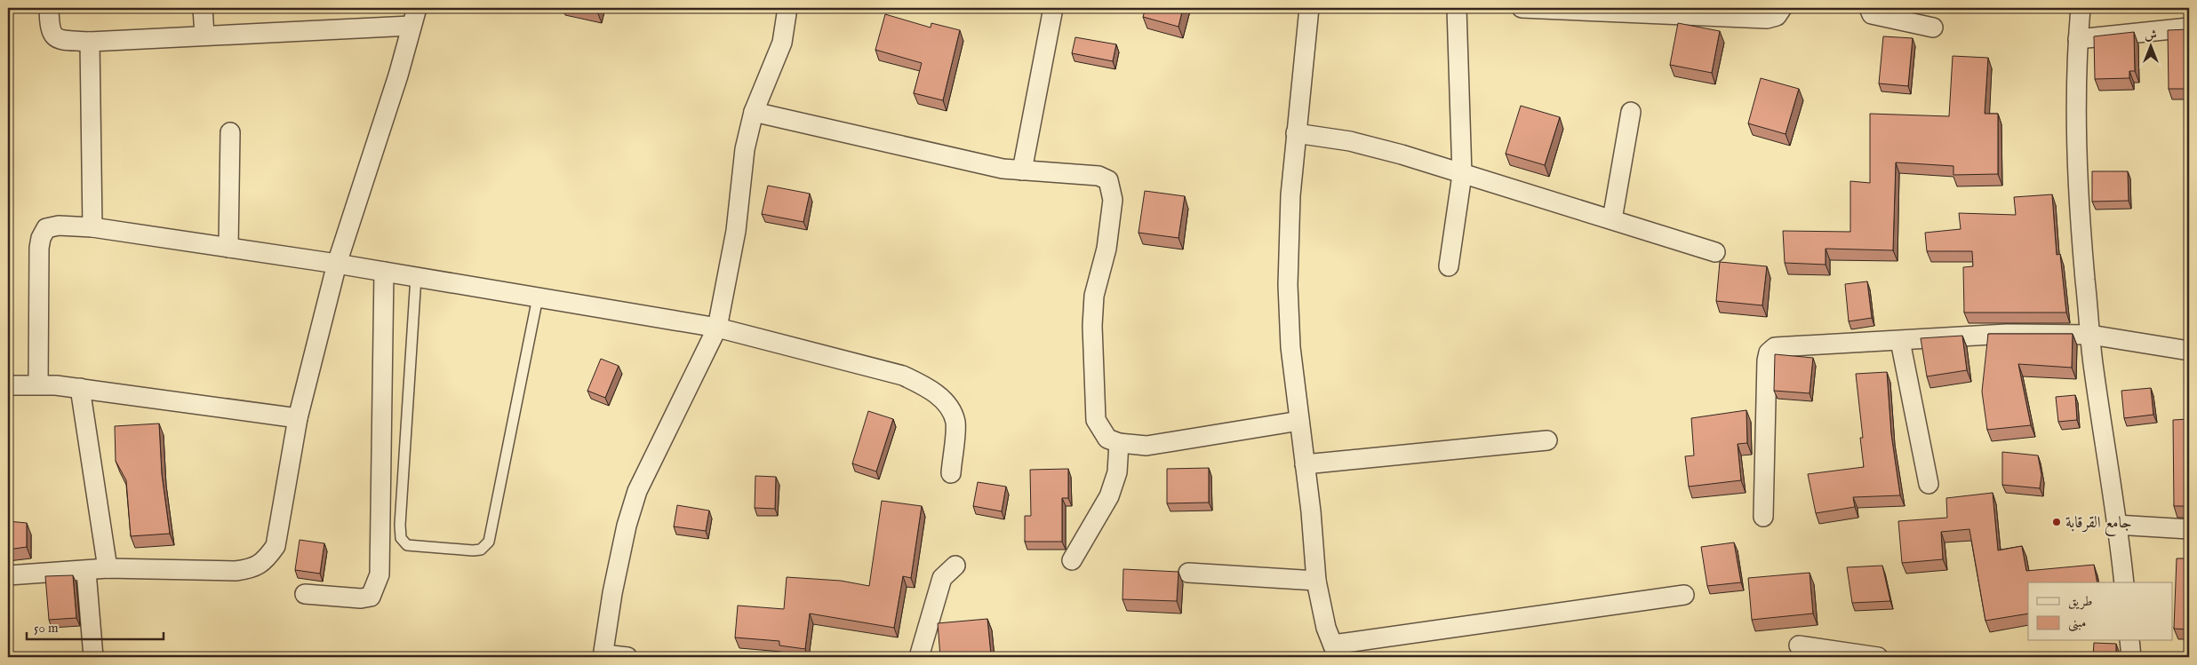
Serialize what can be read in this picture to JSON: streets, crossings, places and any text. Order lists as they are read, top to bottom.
{
  "places": ["جامع القرقابة"],
  "legend": ["طريق", "مبنى"],
  "scale_bar": "50 m",
  "north": "top"
}
